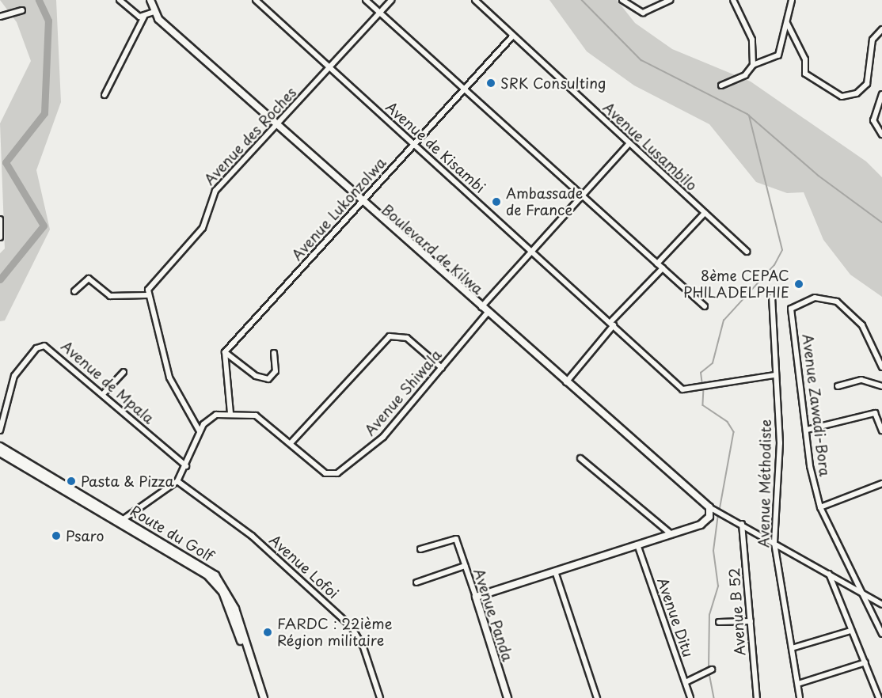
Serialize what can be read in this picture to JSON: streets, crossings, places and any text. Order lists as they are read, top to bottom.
{
  "streets": {
    "main road": ["Route du Golf"],
    "street": [
      "Avenue des Roches",
      "Avenue Lusambilo",
      "Avenue de Kisambi",
      "Avenue Lukonzolwa",
      "Boulevard de Kilwa",
      "Avenue de Mpala",
      "Avenue Shiwala",
      "Avenue Zawadi-Bora",
      "Avenue Méthodiste",
      "Avenue Lofoi",
      "Avenue B 52",
      "Avenue Panda",
      "Avenue Ditu"
    ]
  },
  "crossings": [
    ["Avenue des Roches", "Avenue de Kisambi"],
    ["Avenue des Roches", "Boulevard de Kilwa"],
    ["Avenue Lusambilo", "Avenue Lukonzolwa"],
    ["Avenue de Kisambi", "Avenue Lukonzolwa"],
    ["Avenue de Kisambi", "Avenue Méthodiste"],
    ["Avenue Lukonzolwa", "Boulevard de Kilwa"],
    ["Boulevard de Kilwa", "Avenue Shiwala"],
    ["Avenue de Mpala", "Avenue Shiwala"],
    ["Avenue Shiwala", "Route du Golf"],
    ["Avenue Shiwala", "Avenue Lofoi"]
  ],
  "places": [
    "SRK Consulting",
    "Ambassade de France",
    "8ème CEPAC PHILADELPHIE",
    "Pasta & Pizza",
    "Psaro",
    "FARDC : 22ième Région militaire"
  ]
}
